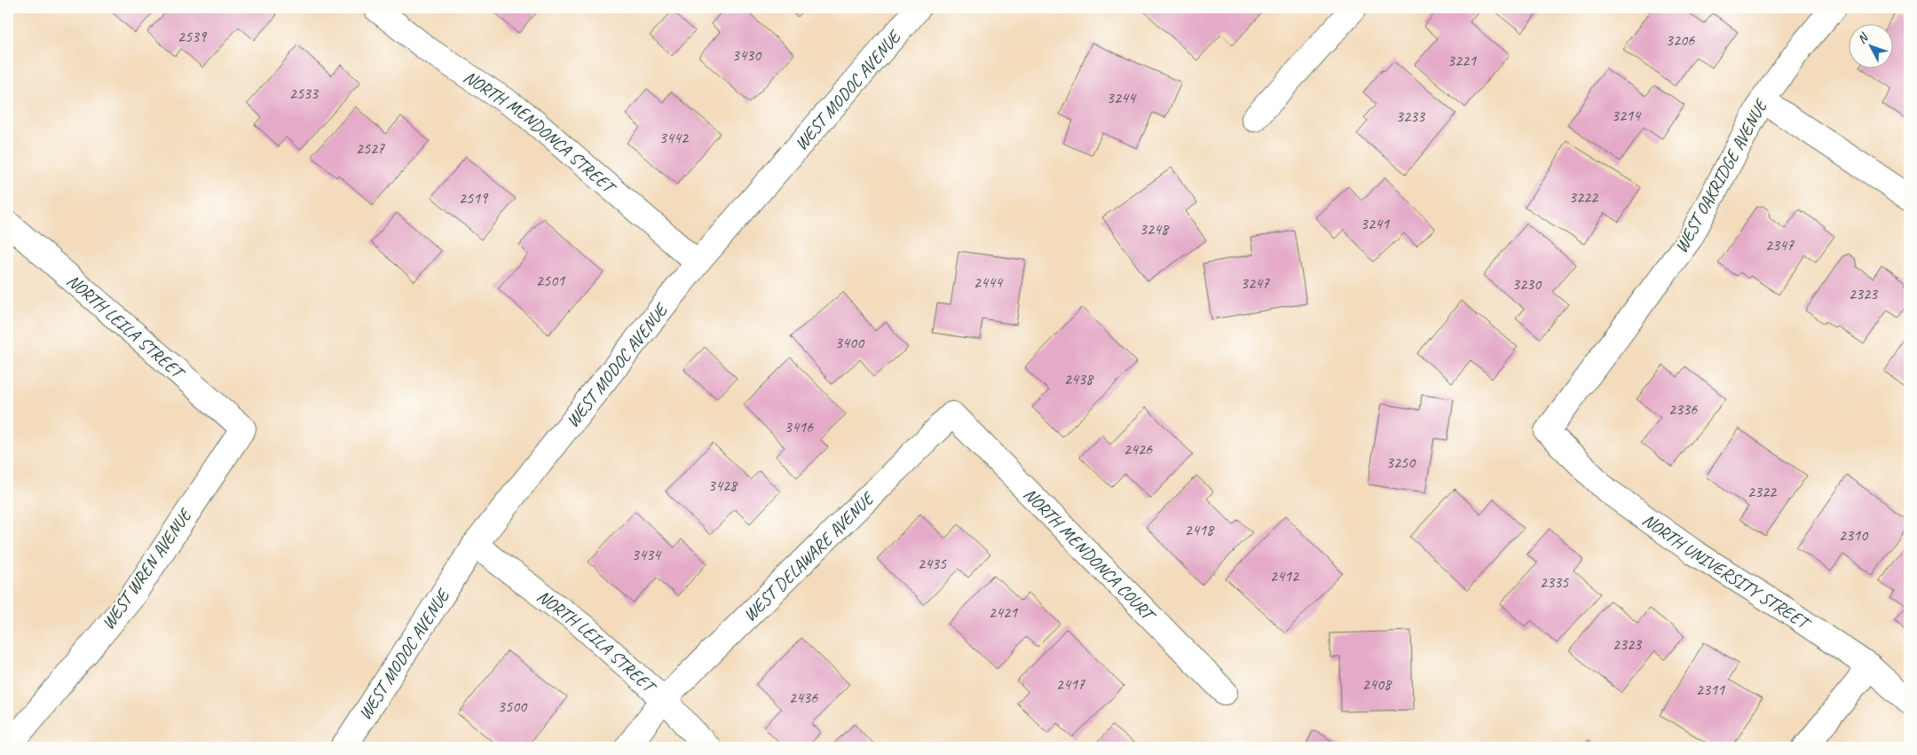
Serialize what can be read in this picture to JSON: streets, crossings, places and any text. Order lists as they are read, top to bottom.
{
  "streets": {
    "street": [
      "WEST MODOC AVENUE",
      "NORTH MENDONCA STREET",
      "WEST OAKRIDGE AVENUE",
      "NORTH LEILA STREET",
      "NORTH MENDONCA COURT",
      "WEST DELAWARE AVENUE",
      "WEST WREN AVENUE",
      "NORTH UNIVERSITY STREET"
    ]
  },
  "crossings": [
    ["WEST MODOC AVENUE", "NORTH MENDONCA STREET"],
    ["WEST MODOC AVENUE", "NORTH LEILA STREET"],
    ["WEST OAKRIDGE AVENUE", "NORTH UNIVERSITY STREET"],
    ["NORTH LEILA STREET", "WEST DELAWARE AVENUE"],
    ["NORTH LEILA STREET", "WEST WREN AVENUE"],
    ["NORTH MENDONCA COURT", "WEST DELAWARE AVENUE"]
  ],
  "house_numbers": [
    "2539",
    "3206",
    "3430",
    "3221",
    "2533",
    "3244",
    "3214",
    "3233",
    "3442",
    "2527",
    "3222",
    "2519",
    "3241",
    "3248",
    "2347",
    "2501",
    "2444",
    "3247",
    "3230",
    "2323",
    "3400",
    "2438",
    "2336",
    "3416",
    "2426",
    "3250",
    "3428",
    "2322",
    "2418",
    "2310",
    "3434",
    "2435",
    "2412",
    "2335",
    "2421",
    "2323",
    "2417",
    "2408",
    "2311",
    "2436",
    "3500"
  ],
  "north": "top left"
}
